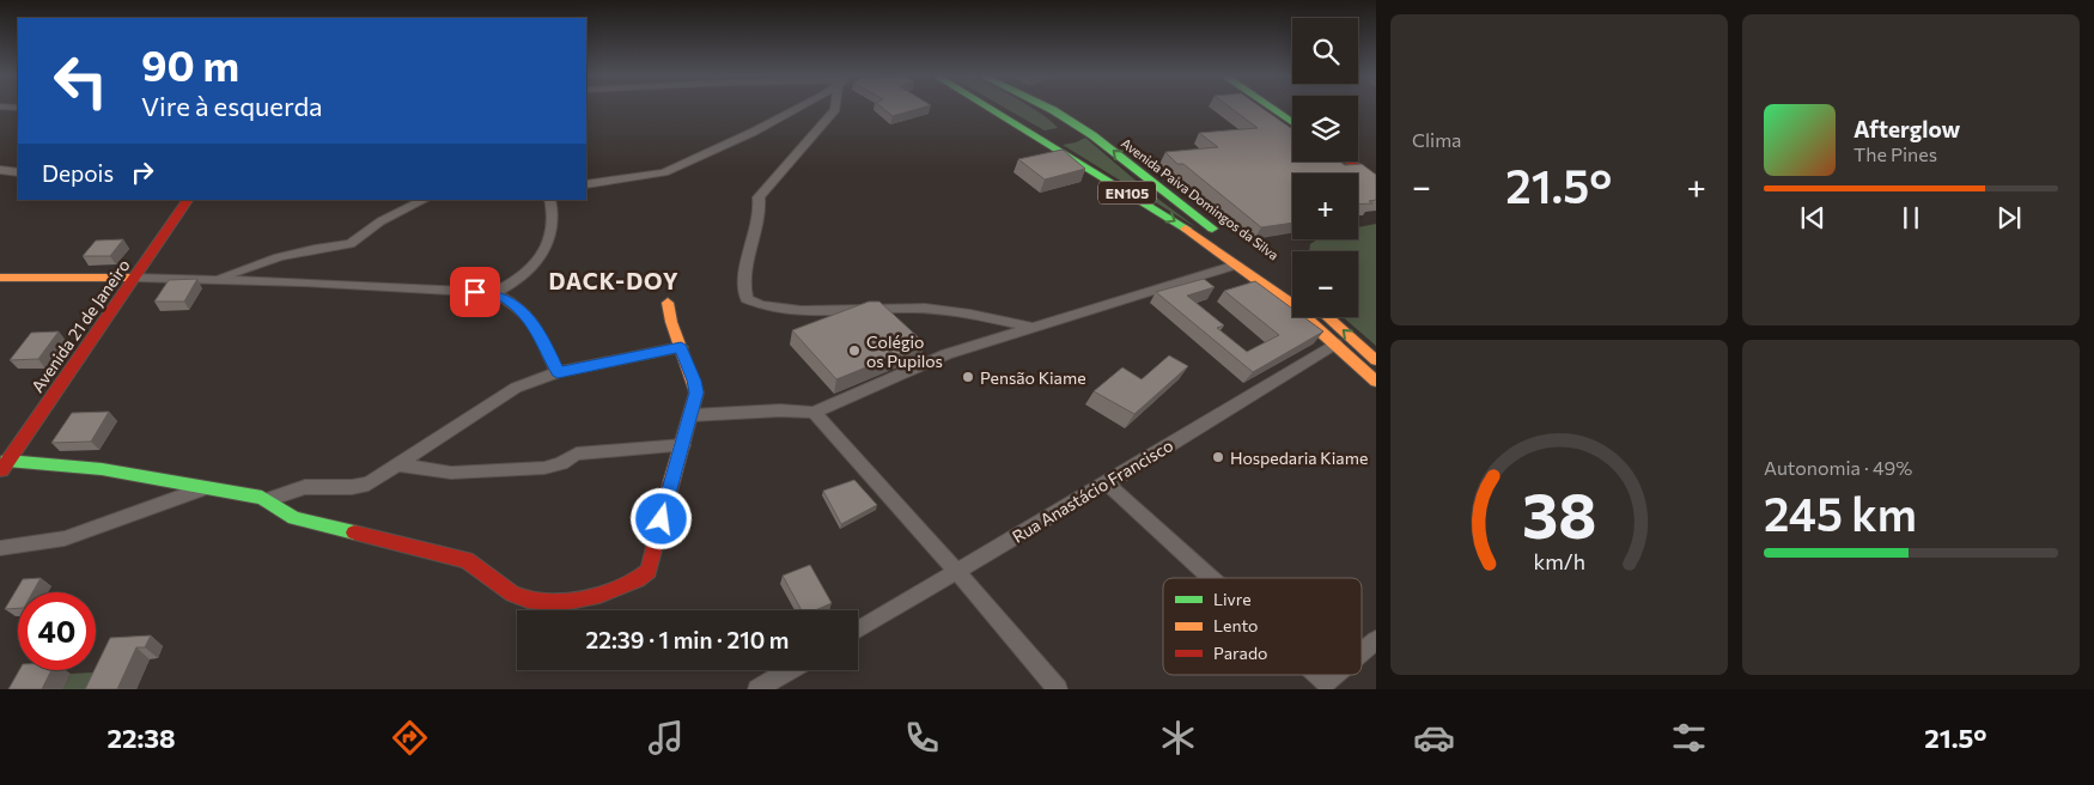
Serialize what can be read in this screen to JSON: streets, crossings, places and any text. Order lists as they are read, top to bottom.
{
  "streets": {
    "main road": ["EN105", "Avenida Paiva Domingos da Silva", "Avenida 21 de Janeiro"],
    "street": ["Rua Anastácio Francisco"]
  },
  "crossings": [
    ["Avenida Paiva Domingos da Silva", "Rua Anastácio Francisco"]
  ],
  "districts": ["DACK-DOY"],
  "places": ["Colégio os Pupilos", "Pensão Kiame", "Hospedaria Kiame"],
  "legend": ["Livre", "Lento", "Parado"],
  "page": {
    "tile": [
      "Clima",
      ["Autonomia · 49%", "245 km"]
    ],
    "map_buttons": ["+", "−"],
    "turn": ["90 m", "Vire à esquerda"],
    "song": ["Afterglow", "The Pines"],
    "then": "Depois",
    "heat": ["−", "21.5°", "+"],
    "limit": "40",
    "trip": "22:39 · 1 min · 210 m",
    "tabs": ["22:38", "21.5°"],
    "gauge": ["38", "km/h"]
  }
}
